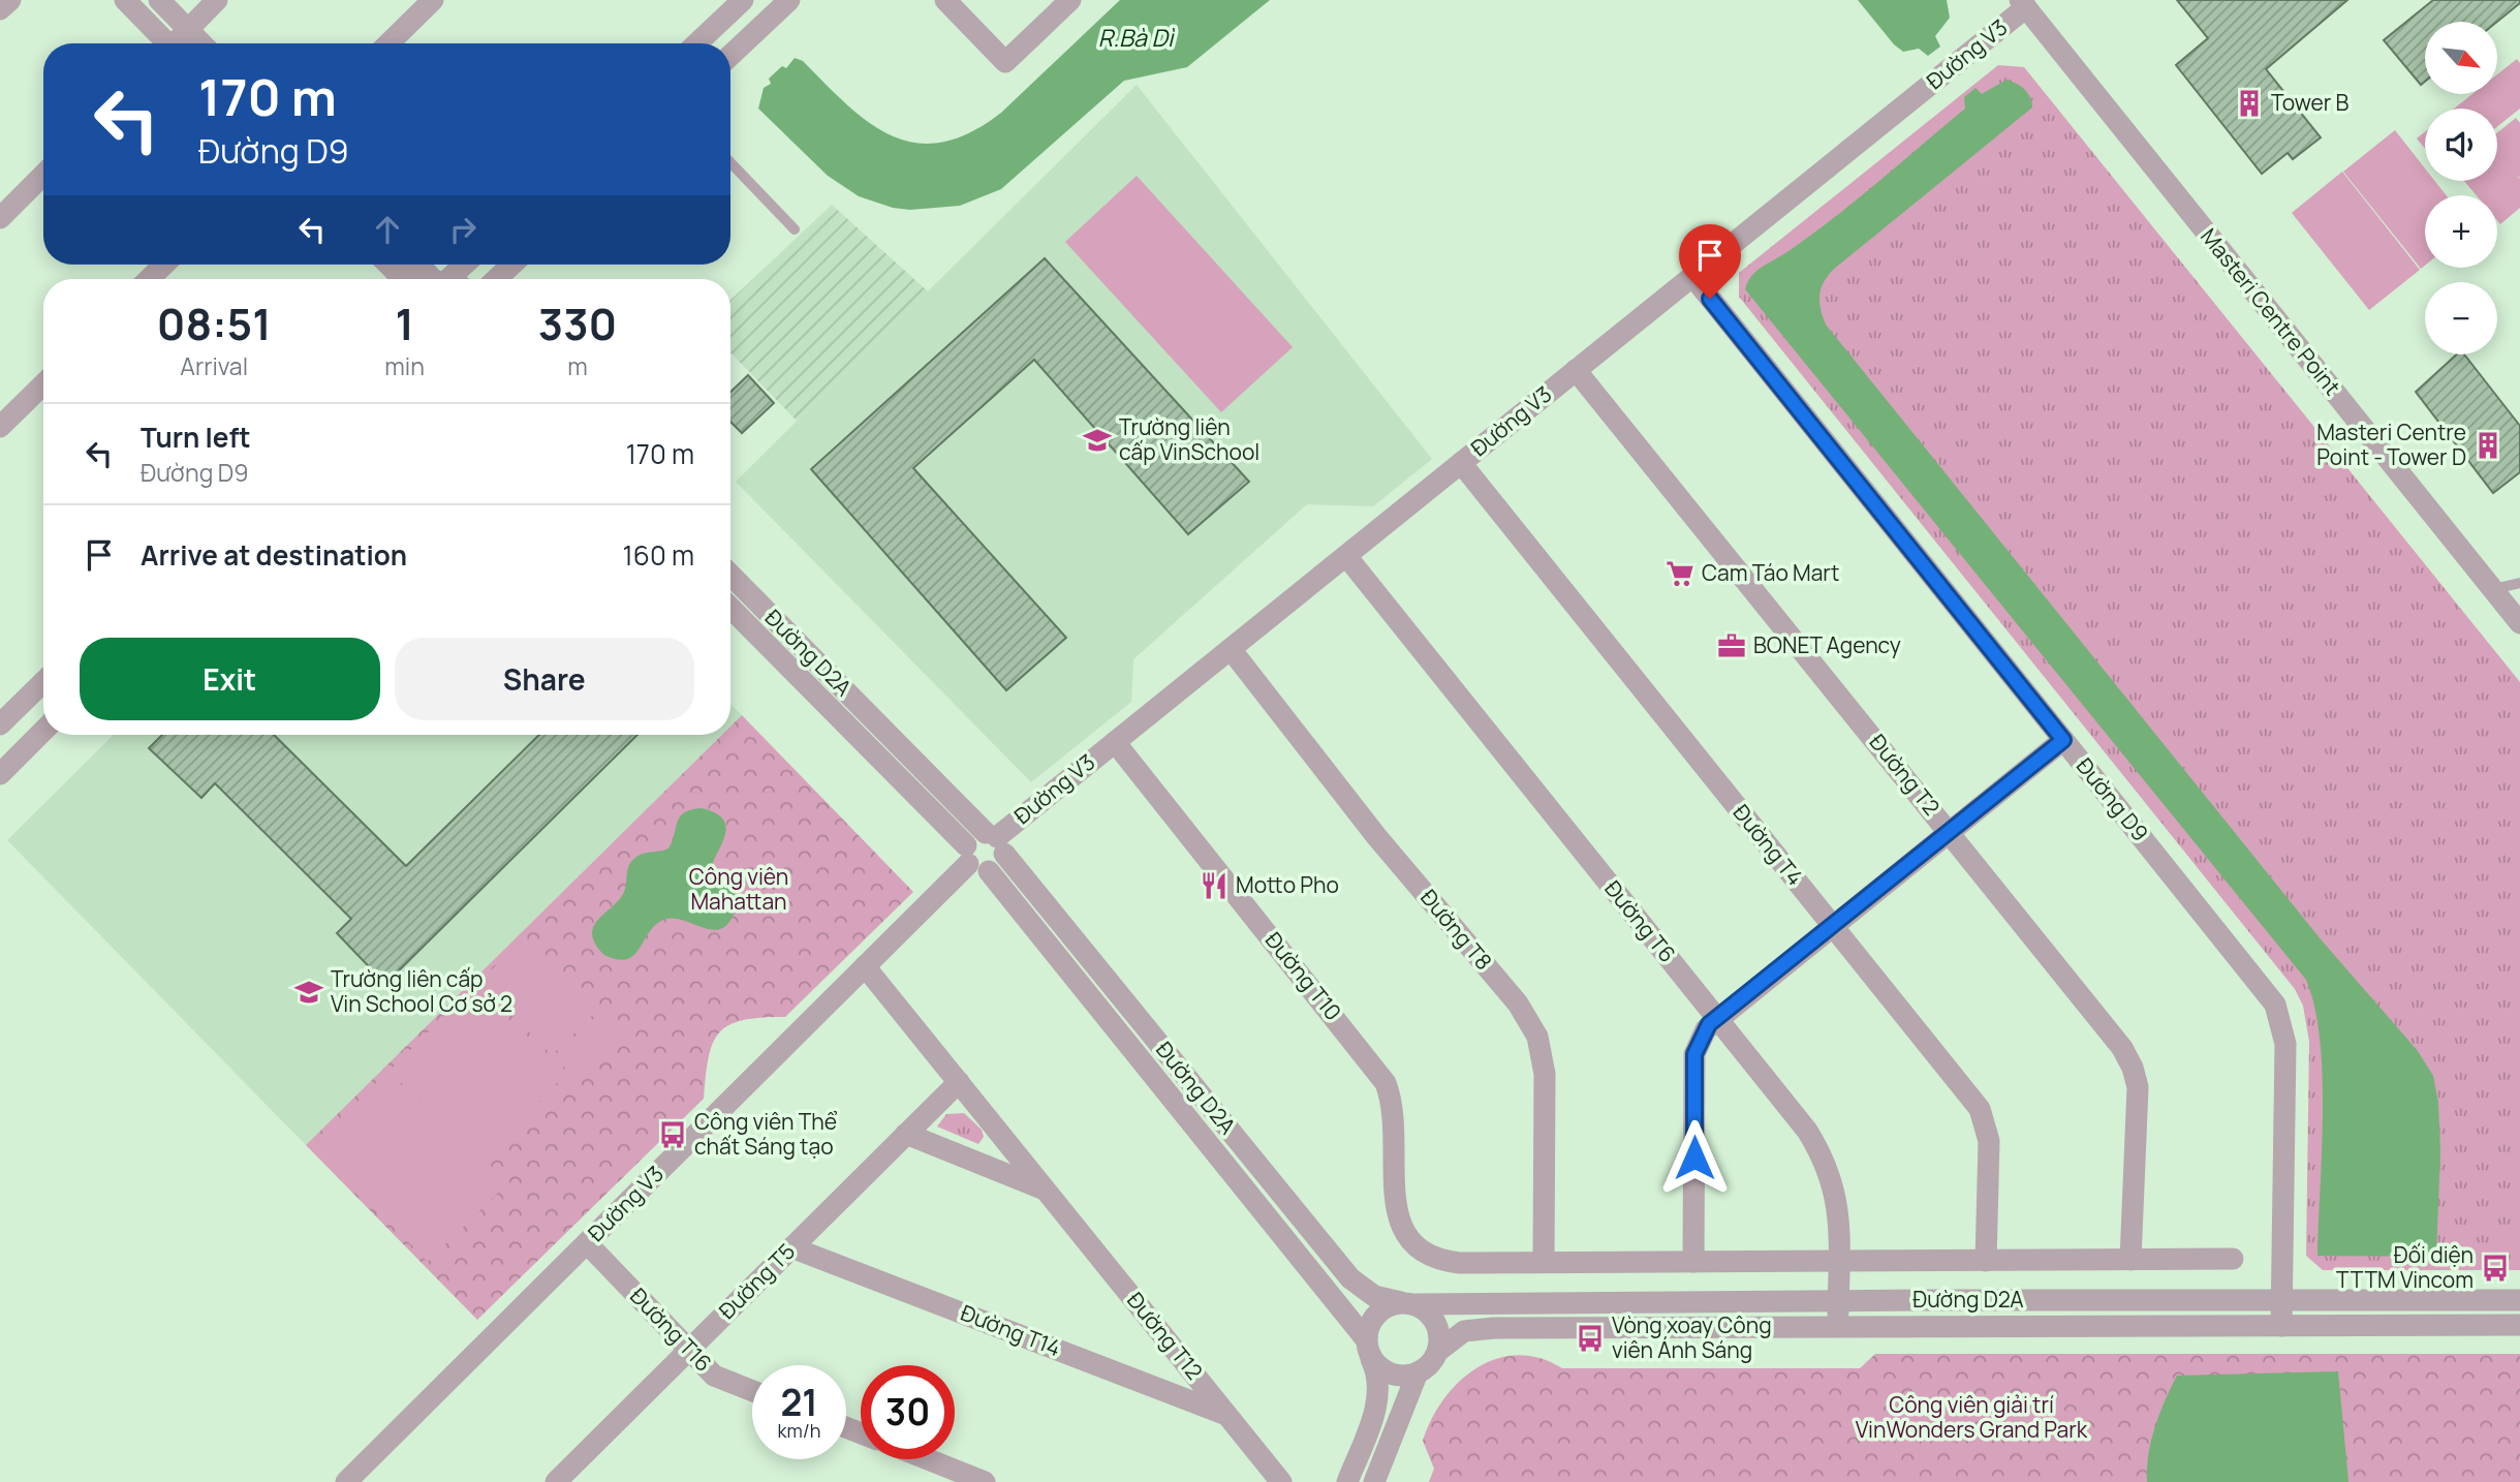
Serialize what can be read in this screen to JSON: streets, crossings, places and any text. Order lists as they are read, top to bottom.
{
  "streets": {
    "street": [
      "Đường V3",
      "Masteri Centre Point",
      "Đường D2A",
      "Đường T2",
      "Đường D9",
      "Đường T4",
      "Đường T6",
      "Đường T8",
      "Đường T10",
      "Đường T5",
      "Đường T16",
      "Đường T14",
      "Đường T12"
    ]
  },
  "crossings": [
    ["Đường V3", "Masteri Centre Point"],
    ["Đường V3", "Đường D2A"],
    ["Đường V3", "Đường T2"],
    ["Đường V3", "Đường D9"],
    ["Đường V3", "Đường T4"],
    ["Đường V3", "Đường T6"],
    ["Đường V3", "Đường T8"],
    ["Đường V3", "Đường T10"],
    ["Đường V3", "Đường T16"],
    ["Đường V3", "Đường T12"],
    ["Đường D2A", "Đường D9"],
    ["Đường D2A", "Đường T6"],
    ["Đường T8", "Đường T10"],
    ["Đường T5", "Đường T16"],
    ["Đường T5", "Đường T14"],
    ["Đường T5", "Đường T12"],
    ["Đường T14", "Đường T12"]
  ],
  "water": ["R.Bà Dì"],
  "parks": ["Công viên Mahattan", "Công viên giải trí VinWonders Grand Park"],
  "places": {
    "building": ["Tower B", "Masteri Centre Point - Tower D"],
    "school or university": ["Trường liên cấp VinSchool", "Trường liên cấp Vin School Cơ sở 2"],
    "supermarket": ["Cam Táo Mart"],
    "office": ["BONET Agency"],
    "restaurant": ["Motto Pho"],
    "bus stop": ["Công viên Thể chất Sáng tạo", "Đối diện TTTM Vincom", "Vòng xoay Công viên Ánh Sáng"]
  },
  "north": "bottom right",
  "page": {
    "map_buttons": ["+", "−"],
    "turn": ["170 m", "Đường D9"],
    "eta": [
      "08:51",
      "Arrival",
      "1",
      "min",
      "330",
      "m"
    ],
    "list": [
      {
        "name": "Turn left",
        "note": "Đường D9",
        "value": "170 m"
      },
      {
        "name": "Arrive at destination",
        "value": "160 m"
      }
    ],
    "buttons": ["Exit", "Share"],
    "speed": "21 km/h",
    "limit": "30"
  }
}
